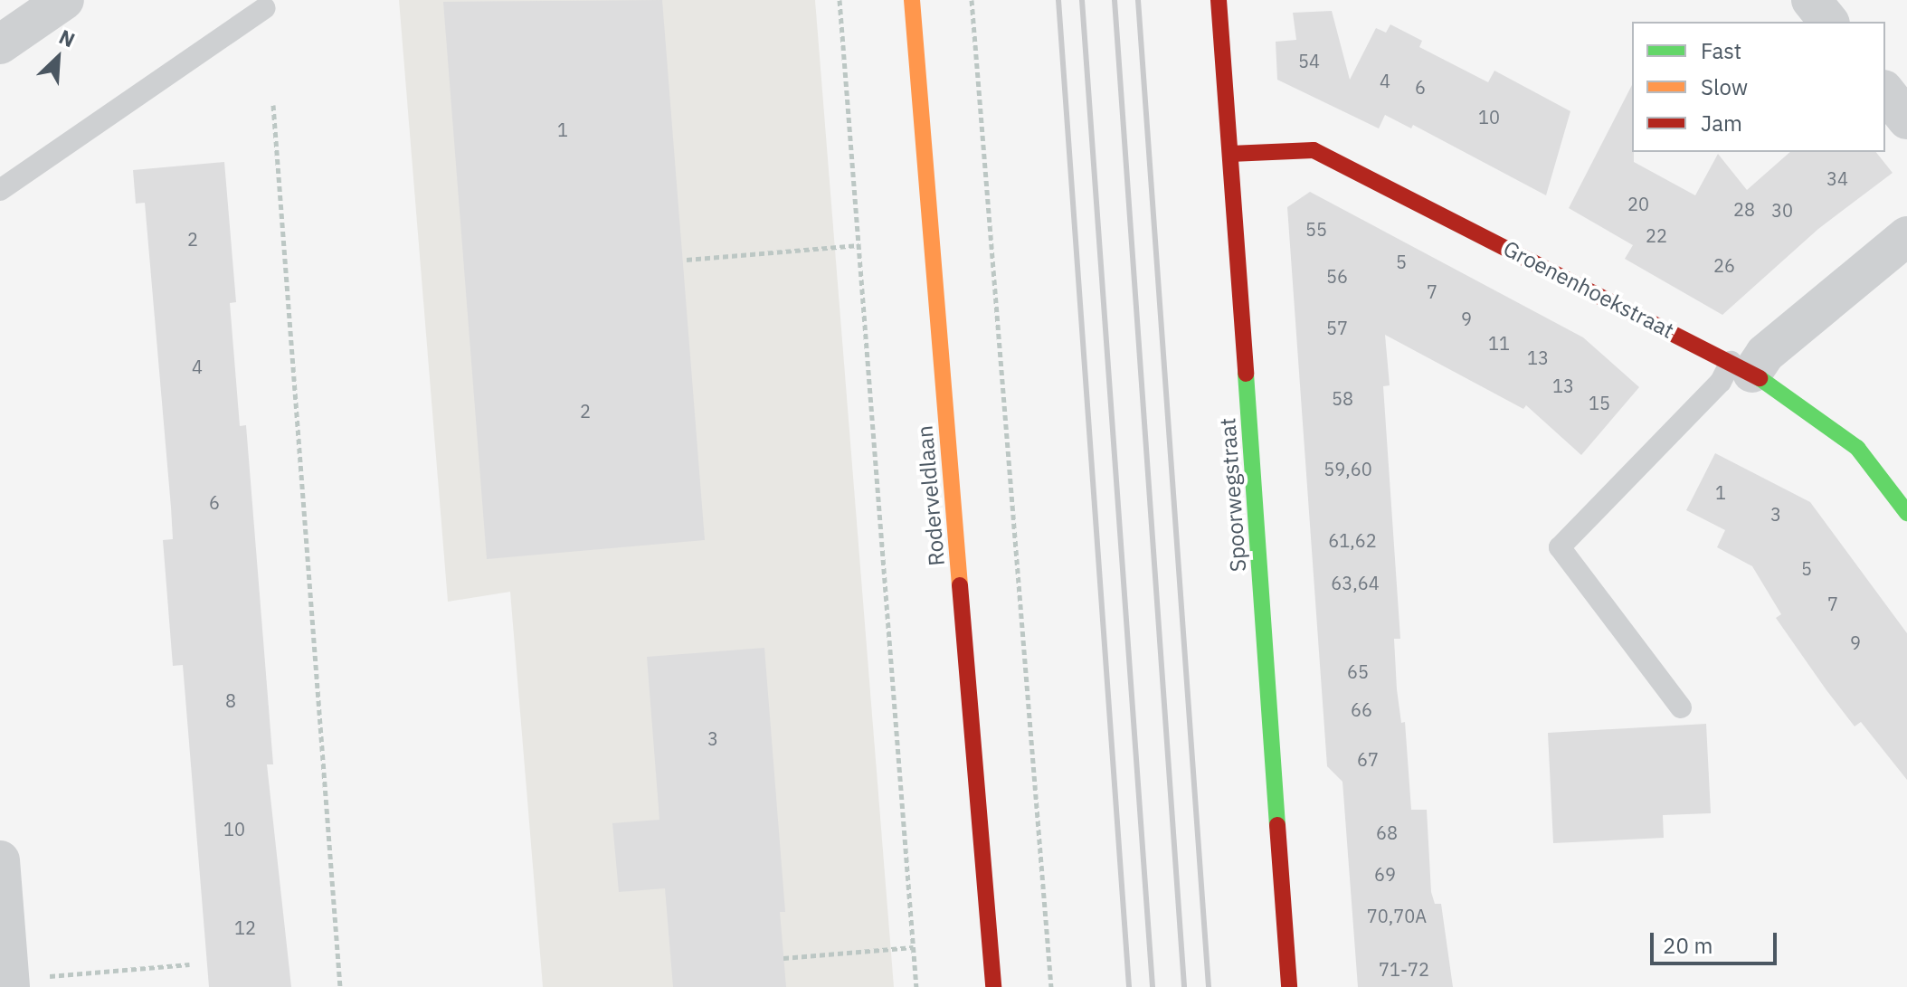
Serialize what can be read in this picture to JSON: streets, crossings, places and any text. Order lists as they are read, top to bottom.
{
  "streets": {
    "street": ["Groenenhoekstraat", "Spoorwegstraat", "Roderveldlaan"]
  },
  "crossings": [
    ["Groenenhoekstraat", "Spoorwegstraat"]
  ],
  "house_numbers": [
    "54",
    "4",
    "6",
    "10",
    "1",
    "34",
    "20",
    "28",
    "30",
    "55",
    "22",
    "2",
    "5",
    "26",
    "56",
    "7",
    "9",
    "57",
    "11",
    "13",
    "4",
    "13",
    "58",
    "15",
    "2",
    "59,60",
    "1",
    "6",
    "3",
    "61,62",
    "5",
    "63,64",
    "7",
    "9",
    "65",
    "8",
    "66",
    "3",
    "67",
    "10",
    "68",
    "69",
    "70,70A",
    "12",
    "71-72"
  ],
  "legend": ["Fast", "Slow", "Jam"],
  "scale_bar": "20 m",
  "north": "top right"
}
